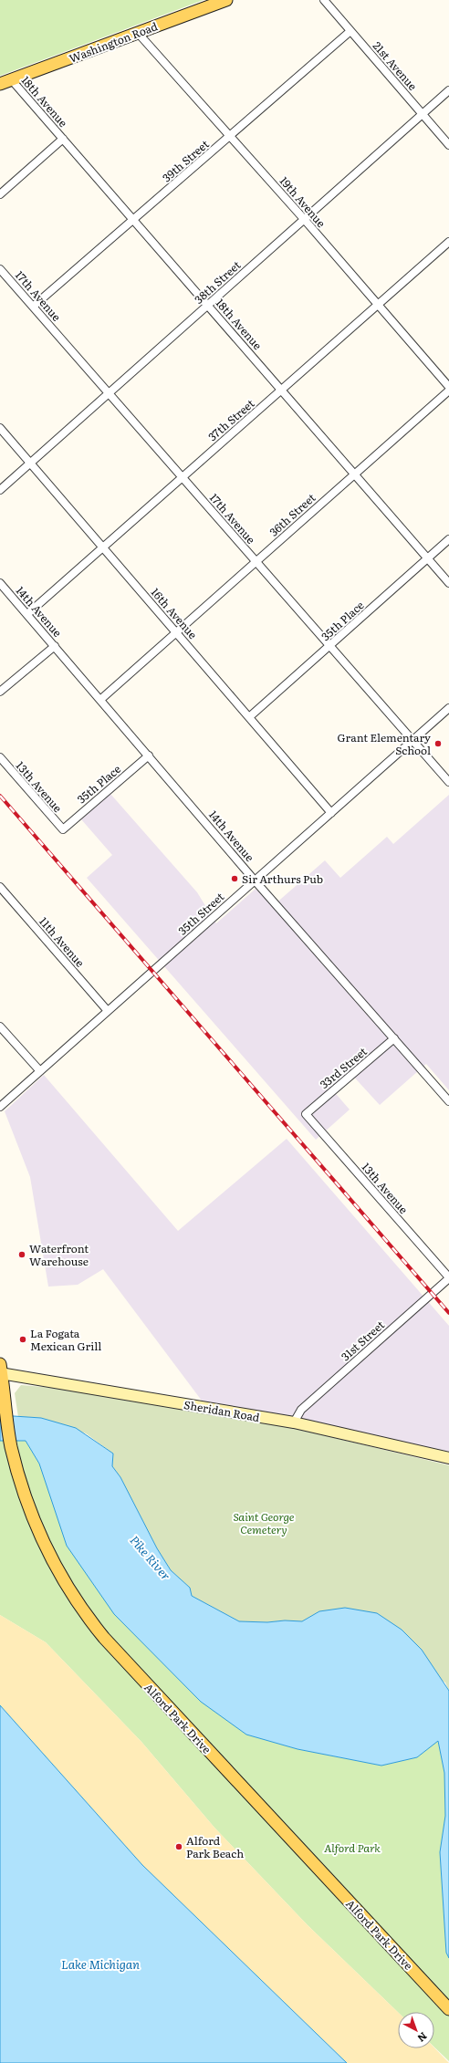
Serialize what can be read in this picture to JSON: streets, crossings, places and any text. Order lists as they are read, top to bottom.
{
  "streets": {
    "main road": ["Washington Road", "Alford Park Drive"],
    "street": [
      "21st Avenue",
      "18th Avenue",
      "39th Street",
      "19th Avenue",
      "38th Street",
      "17th Avenue",
      "37th Street",
      "36th Street",
      "14th Avenue",
      "16th Avenue",
      "35th Place",
      "13th Avenue",
      "35th Street",
      "11th Avenue",
      "33rd Street",
      "31st Street",
      "Sheridan Road"
    ]
  },
  "crossings": [
    ["Washington Road", "18th Avenue"],
    ["Washington Road", "19th Avenue"],
    ["21st Avenue", "39th Street"],
    ["21st Avenue", "38th Street"],
    ["18th Avenue", "39th Street"],
    ["18th Avenue", "38th Street"],
    ["18th Avenue", "37th Street"],
    ["18th Avenue", "36th Street"],
    ["18th Avenue", "35th Place"],
    ["39th Street", "19th Avenue"],
    ["39th Street", "17th Avenue"],
    ["19th Avenue", "38th Street"],
    ["19th Avenue", "37th Street"],
    ["38th Street", "17th Avenue"],
    ["38th Street", "16th Avenue"],
    ["17th Avenue", "37th Street"],
    ["17th Avenue", "36th Street"],
    ["17th Avenue", "35th Place"],
    ["17th Avenue", "35th Street"],
    ["37th Street", "14th Avenue"],
    ["37th Street", "16th Avenue"],
    ["36th Street", "14th Avenue"],
    ["36th Street", "16th Avenue"],
    ["14th Avenue", "35th Place"],
    ["14th Avenue", "35th Street"],
    ["14th Avenue", "33rd Street"],
    ["16th Avenue", "35th Place"],
    ["16th Avenue", "35th Street"],
    ["35th Place", "13th Avenue"],
    ["13th Avenue", "33rd Street"],
    ["13th Avenue", "31st Street"],
    ["35th Street", "11th Avenue"],
    ["31st Street", "Sheridan Road"],
    ["Sheridan Road", "Alford Park Drive"]
  ],
  "water": ["Pike River", "Lake Michigan"],
  "parks": ["Saint George Cemetery", "Alford Park"],
  "places": [
    "Grant Elementary School",
    "Sir Arthurs Pub",
    "Waterfront Warehouse",
    "La Fogata Mexican Grill",
    "Alford Park Beach"
  ],
  "north": "bottom right"
}
